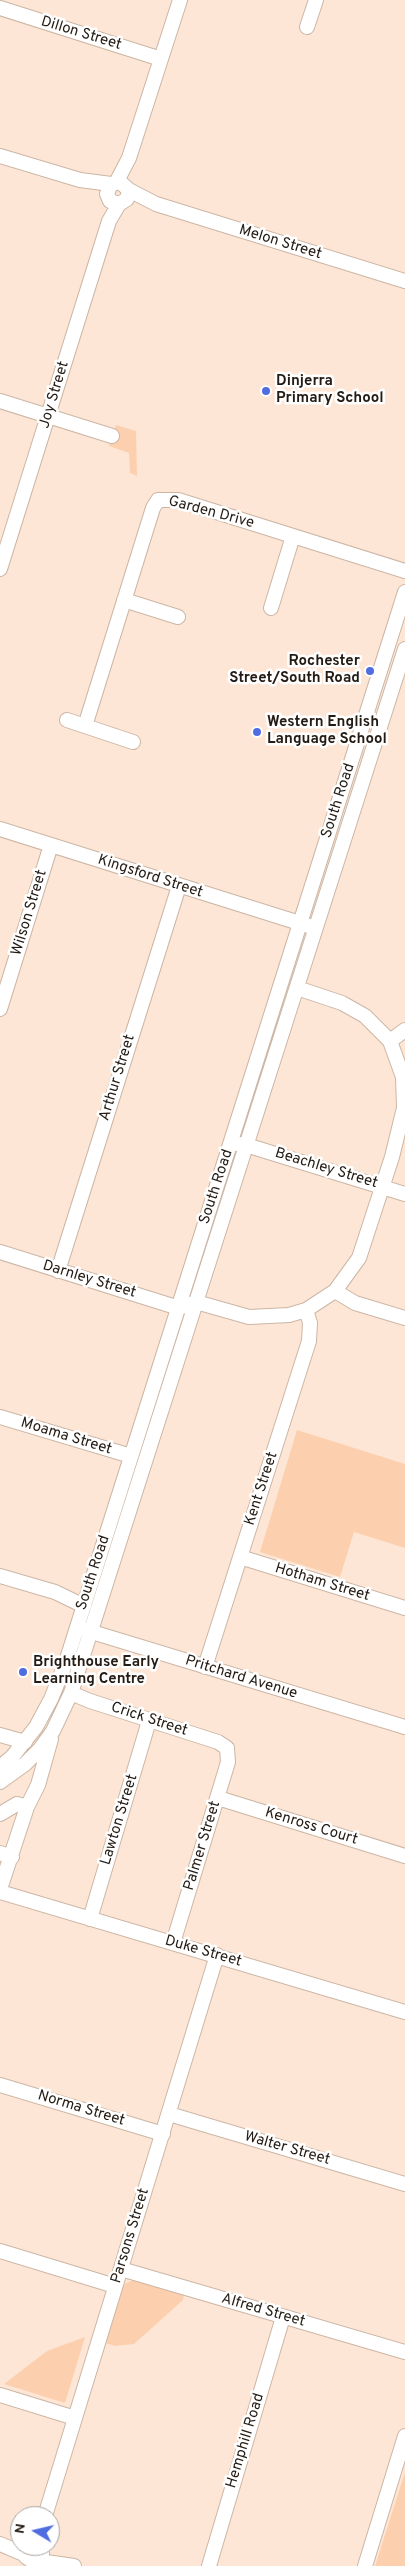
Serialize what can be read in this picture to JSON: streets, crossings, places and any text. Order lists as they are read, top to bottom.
{
  "streets": {
    "street": [
      "Dillon Street",
      "Melon Street",
      "Joy Street",
      "Garden Drive",
      "South Road",
      "Kingsford Street",
      "Wilson Street",
      "Arthur Street",
      "Beachley Street",
      "Darnley Street",
      "Moama Street",
      "Kent Street",
      "Hotham Street",
      "Pritchard Avenue",
      "Crick Street",
      "Lawton Street",
      "Kenross Court",
      "Palmer Street",
      "Duke Street",
      "Norma Street",
      "Walter Street",
      "Parsons Street",
      "Alfred Street",
      "Hemphill Road"
    ]
  },
  "crossings": [
    ["Dillon Street", "Joy Street"],
    ["Melon Street", "Joy Street"],
    ["South Road", "Kingsford Street"],
    ["South Road", "Beachley Street"],
    ["South Road", "Darnley Street"],
    ["South Road", "Moama Street"],
    ["South Road", "Pritchard Avenue"],
    ["South Road", "Crick Street"],
    ["South Road", "Duke Street"],
    ["Kingsford Street", "Wilson Street"],
    ["Kingsford Street", "Arthur Street"],
    ["Arthur Street", "Darnley Street"],
    ["Kent Street", "Hotham Street"],
    ["Kent Street", "Pritchard Avenue"],
    ["Crick Street", "Lawton Street"],
    ["Crick Street", "Palmer Street"],
    ["Lawton Street", "Duke Street"],
    ["Kenross Court", "Palmer Street"],
    ["Palmer Street", "Duke Street"],
    ["Duke Street", "Parsons Street"],
    ["Norma Street", "Parsons Street"],
    ["Walter Street", "Parsons Street"],
    ["Parsons Street", "Alfred Street"],
    ["Alfred Street", "Hemphill Road"]
  ],
  "places": [
    "Dinjerra Primary School",
    "Rochester Street/South Road",
    "Western English Language School",
    "Brighthouse Early Learning Centre"
  ],
  "north": "left"
}
